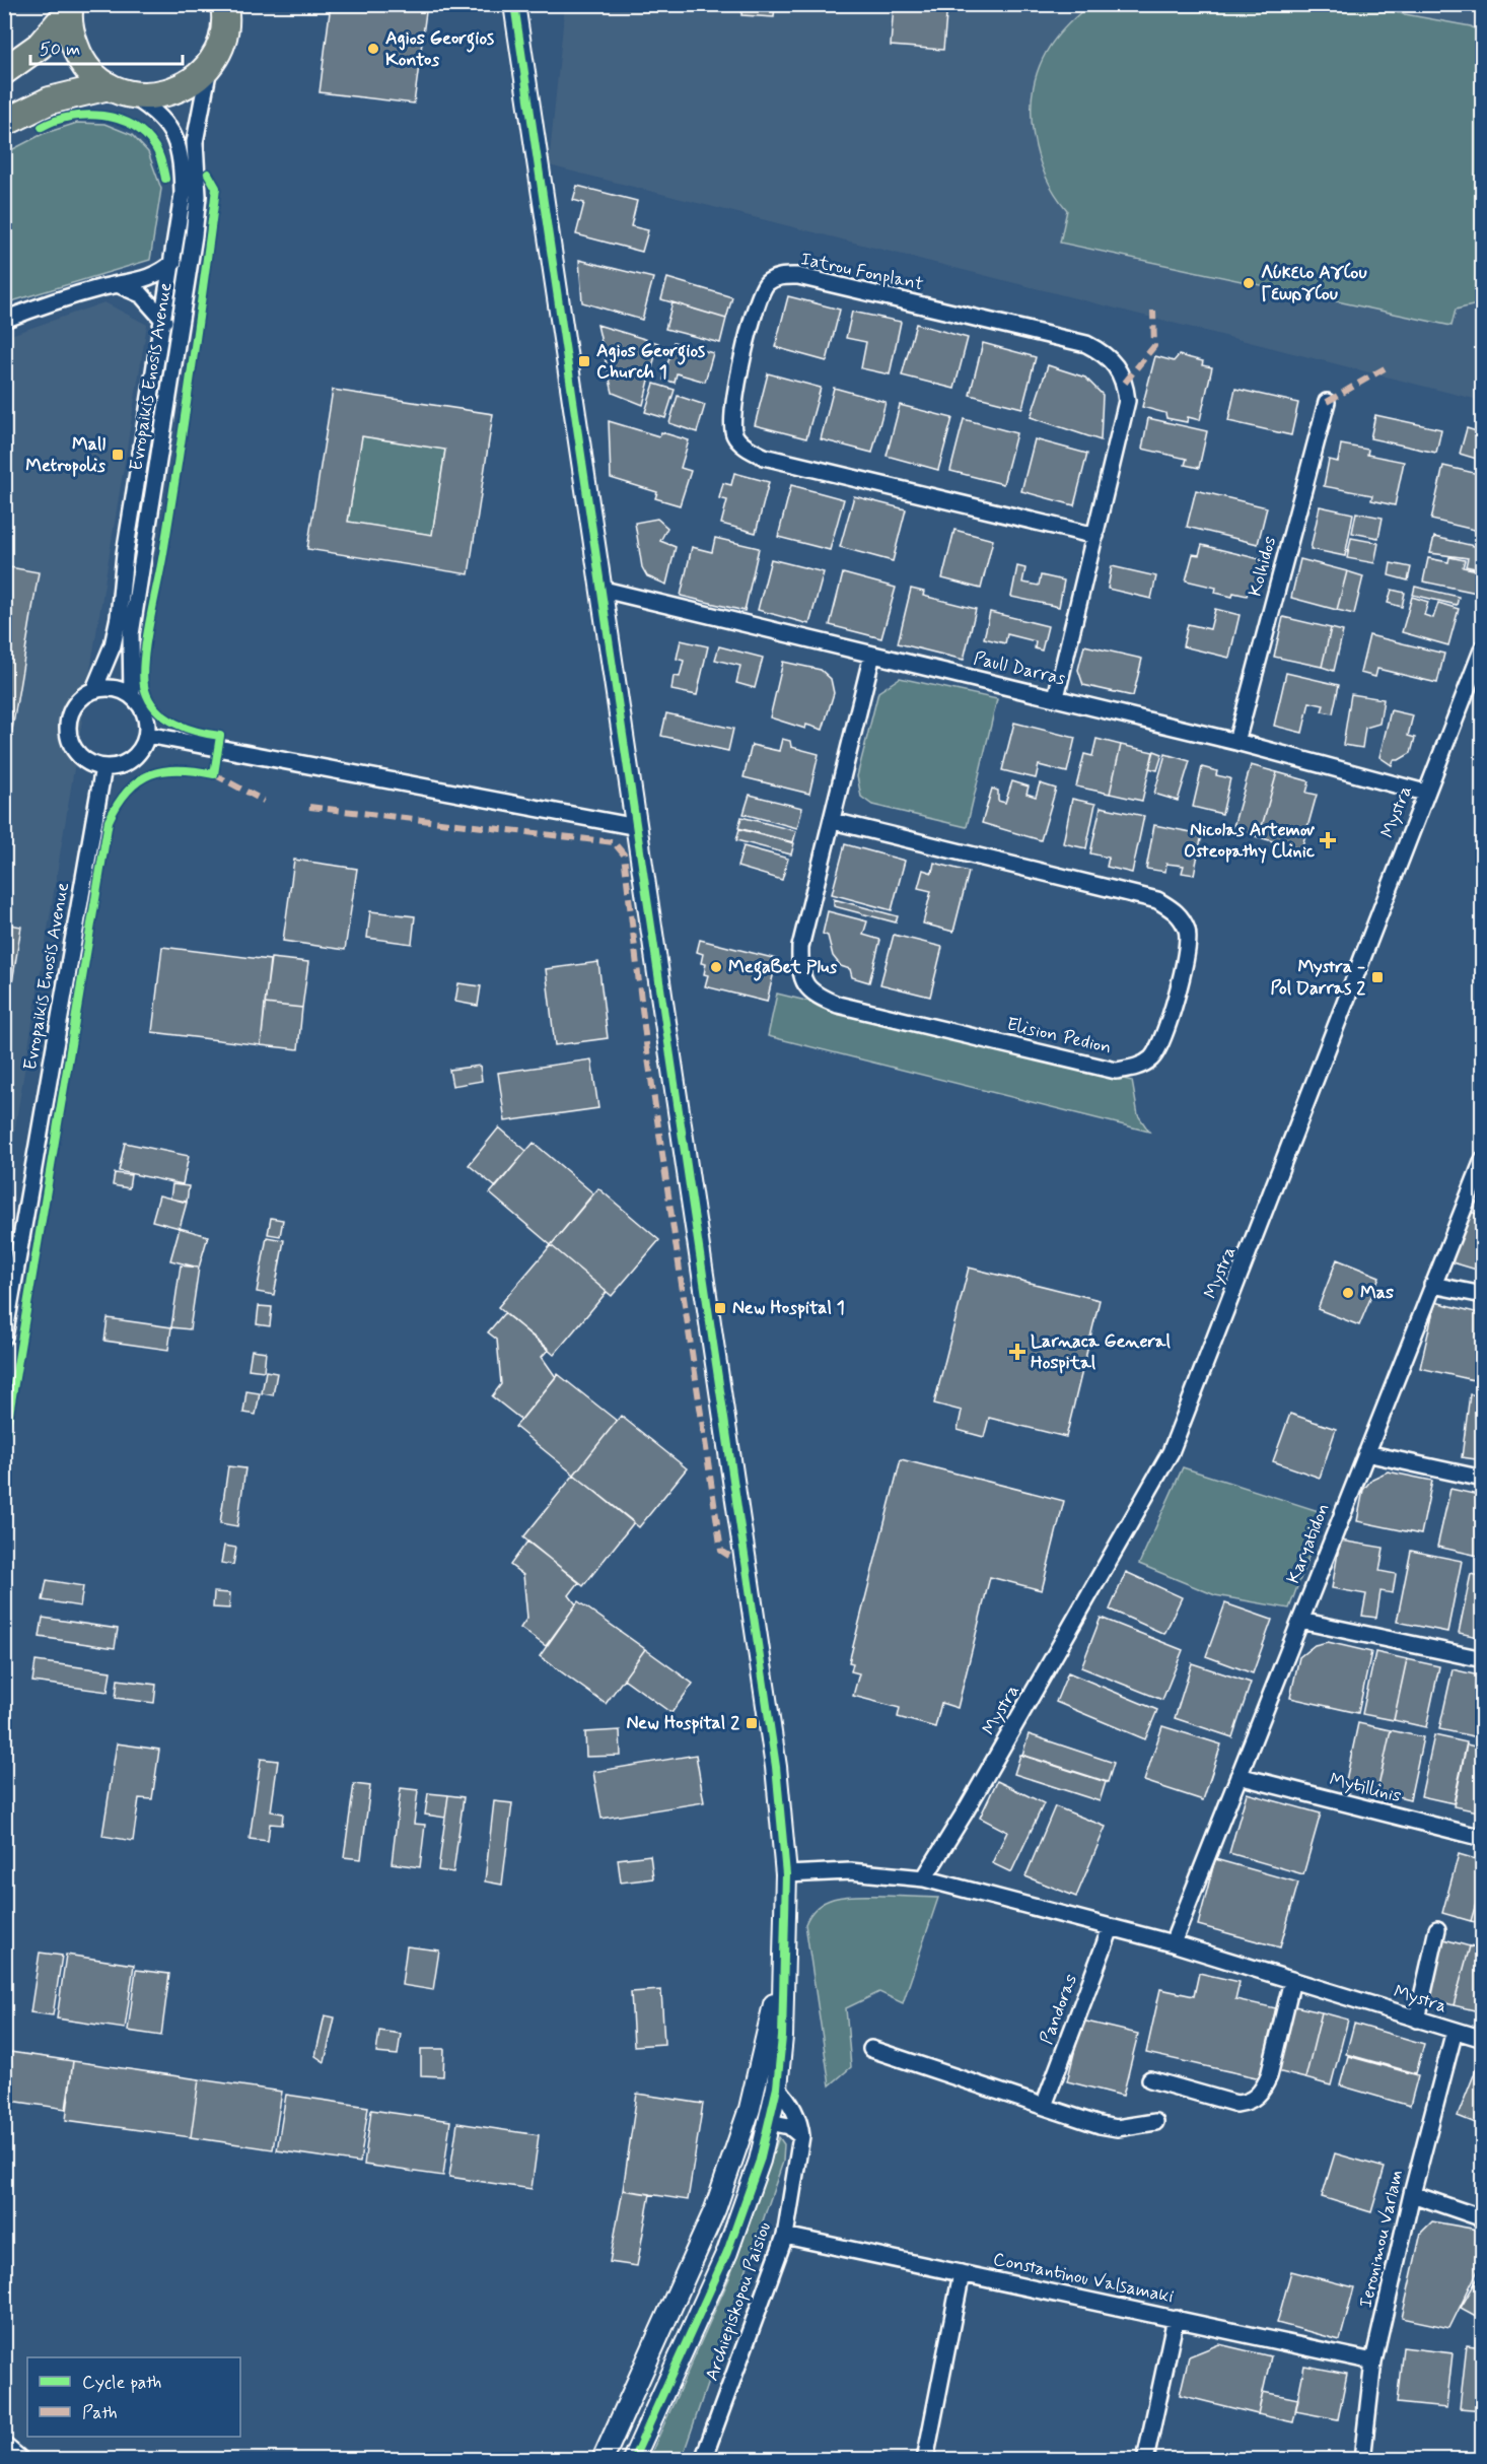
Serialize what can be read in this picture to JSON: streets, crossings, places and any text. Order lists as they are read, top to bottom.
{
  "streets": {
    "street": [
      "Iatrou Fonplant",
      "Evropaikis Enosis Avenue",
      "Kolhidos",
      "Paull Darras",
      "Mystra",
      "Elision Pedion",
      "Karyatidon",
      "Mytillinis",
      "Pandoras",
      "Ieronimou Varlam",
      "Constantinou Valsamaki",
      "Archiepiskopou Paisiou"
    ]
  },
  "crossings": [
    ["Iatrou Fonplant", "Paull Darras"],
    ["Kolhidos", "Paull Darras"],
    ["Paull Darras", "Mystra"],
    ["Paull Darras", "Elision Pedion"],
    ["Mystra", "Karyatidon"],
    ["Mystra", "Pandoras"],
    ["Mystra", "Ieronimou Varlam"],
    ["Karyatidon", "Mytillinis"],
    ["Ieronimou Varlam", "Constantinou Valsamaki"],
    ["Constantinou Valsamaki", "Archiepiskopou Paisiou"]
  ],
  "places": {
    "other": [
      "Agios Georgios Kontos",
      "Λύκειο Αγίου Γεωργίου",
      "MegaBet Plus",
      "Mas"
    ],
    "transit": [
      "Agios Georgios Church 1",
      "Mall Metropolis",
      "Mystra - Pol Darras 2",
      "New Hospital 1",
      "New Hospital 2"
    ],
    "health": ["Nicolas Artemov Osteopathy Clinic", "Larnaca General Hospital"]
  },
  "legend": ["Cycle path", "Path"],
  "scale_bar": "50 m"
}
